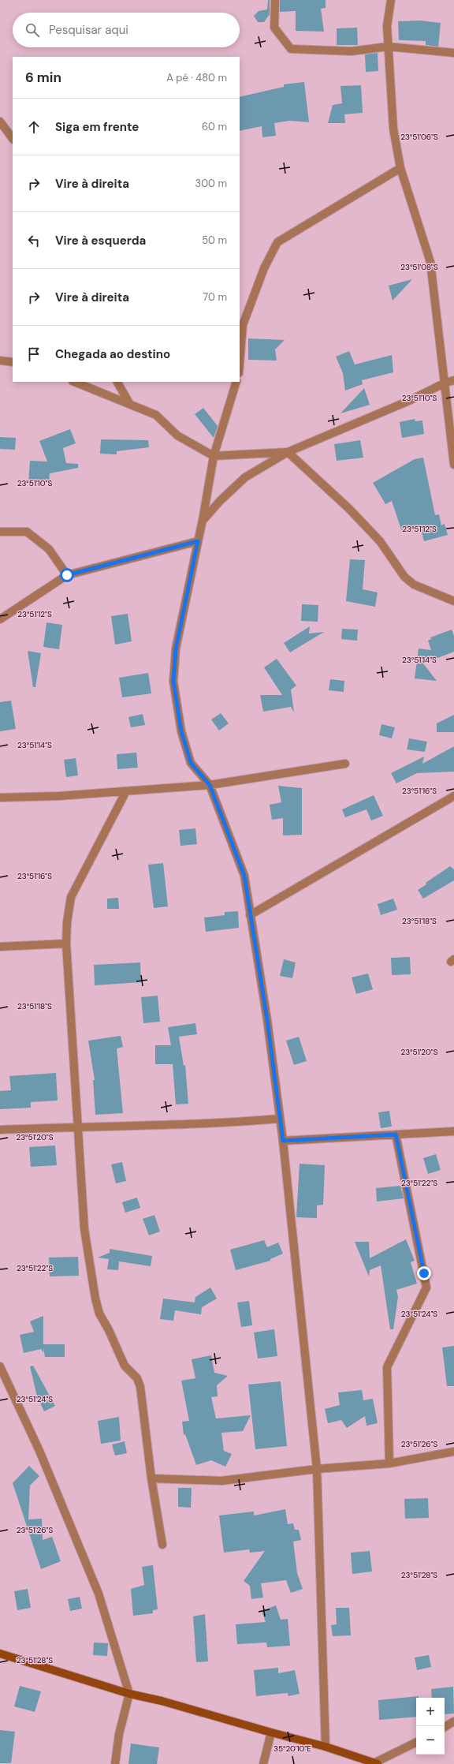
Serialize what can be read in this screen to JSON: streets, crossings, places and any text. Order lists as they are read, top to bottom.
{
  "page": {
    "search": "Pesquisar aqui",
    "heading": ["6 min", "A pé · 480 m"],
    "list": [
      ["Siga em frente", "60 m"],
      ["Vire à direita", "300 m"],
      ["Vire à esquerda", "50 m"],
      ["Vire à direita", "70 m"],
      "Chegada ao destino"
    ],
    "map_buttons": ["+", "−"]
  },
  "coordinates": [
    "23°51'06\"S",
    "23°51'08\"S",
    "23°51'10\"S",
    "23°51'12\"S",
    "23°51'14\"S",
    "23°51'16\"S",
    "23°51'18\"S",
    "23°51'20\"S",
    "23°51'22\"S",
    "23°51'24\"S",
    "23°51'26\"S",
    "23°51'28\"S",
    "35°20'10\"E"
  ]
}
